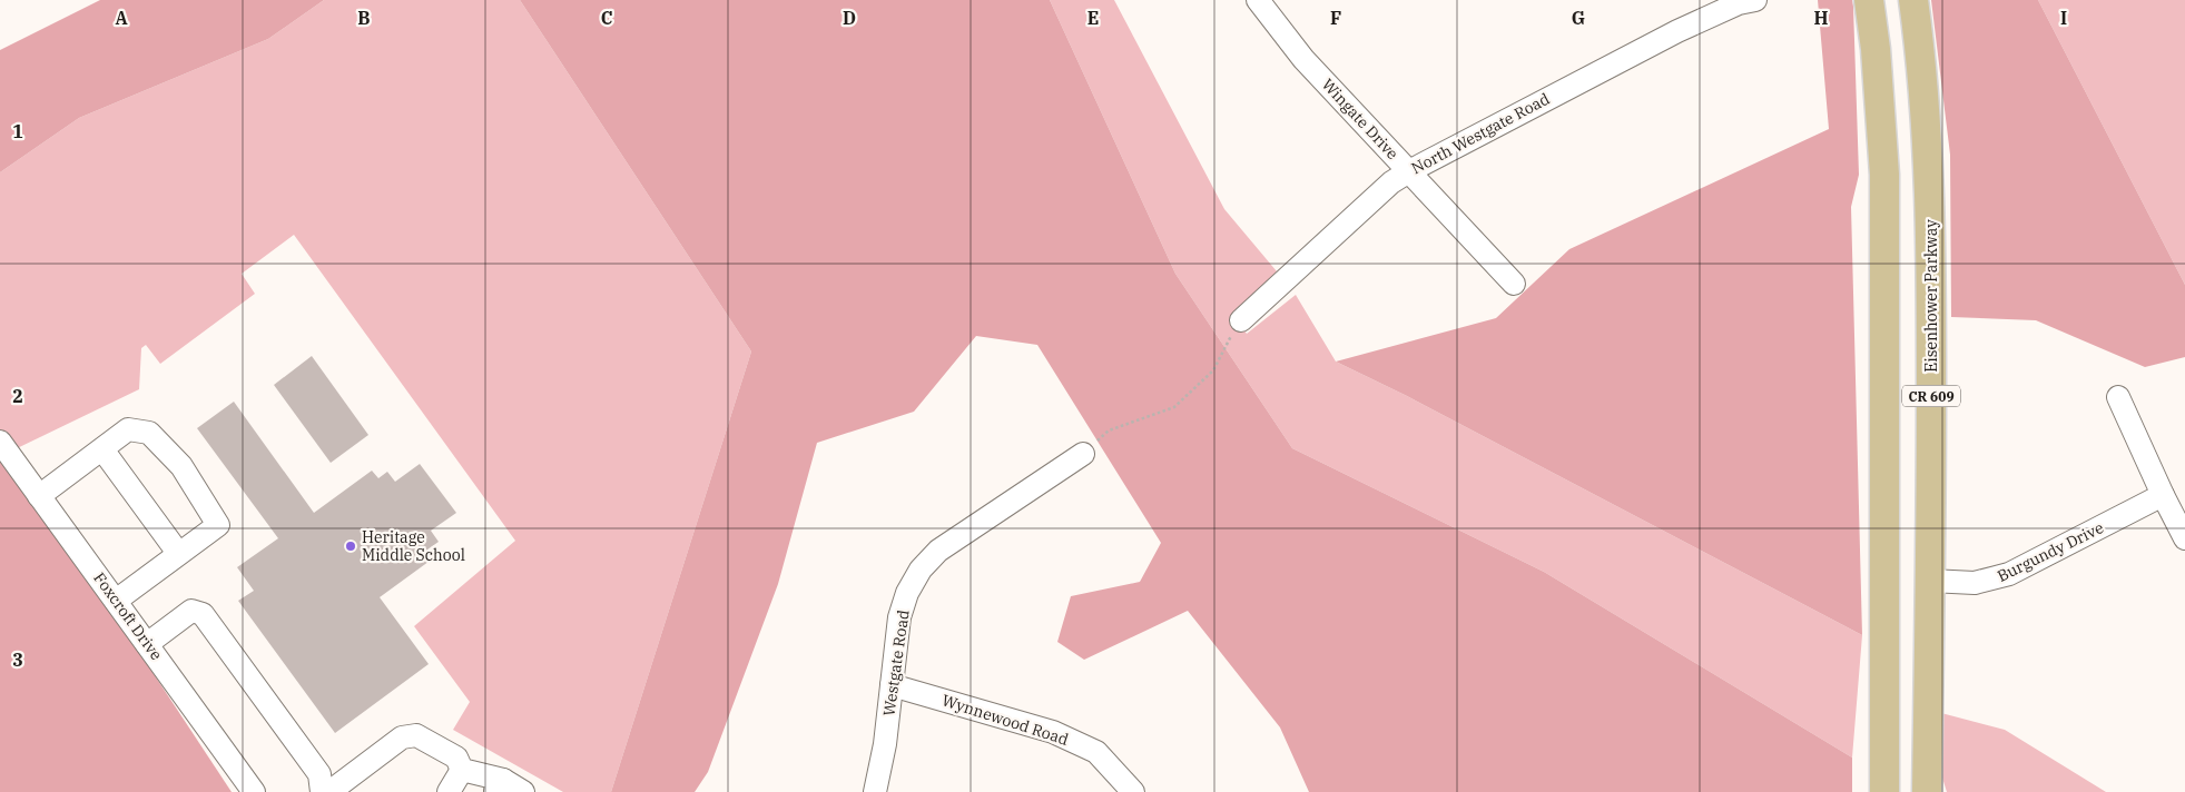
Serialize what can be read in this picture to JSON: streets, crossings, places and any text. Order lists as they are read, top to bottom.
{
  "streets": {
    "main road": ["Eisenhower Parkway", "CR 609"],
    "street": [
      "Wingate Drive",
      "North Westgate Road",
      "Burgundy Drive",
      "Foxcroft Drive",
      "Westgate Road",
      "Wynnewood Road"
    ]
  },
  "crossings": [
    ["Wingate Drive", "North Westgate Road"],
    ["Eisenhower Parkway", "Burgundy Drive"],
    ["Westgate Road", "Wynnewood Road"]
  ],
  "places": ["Heritage Middle School"],
  "grid": {
    "columns": [
      "A",
      "B",
      "C",
      "D",
      "E",
      "F",
      "G",
      "H",
      "I"
    ],
    "rows": ["1", "2", "3"]
  }
}
